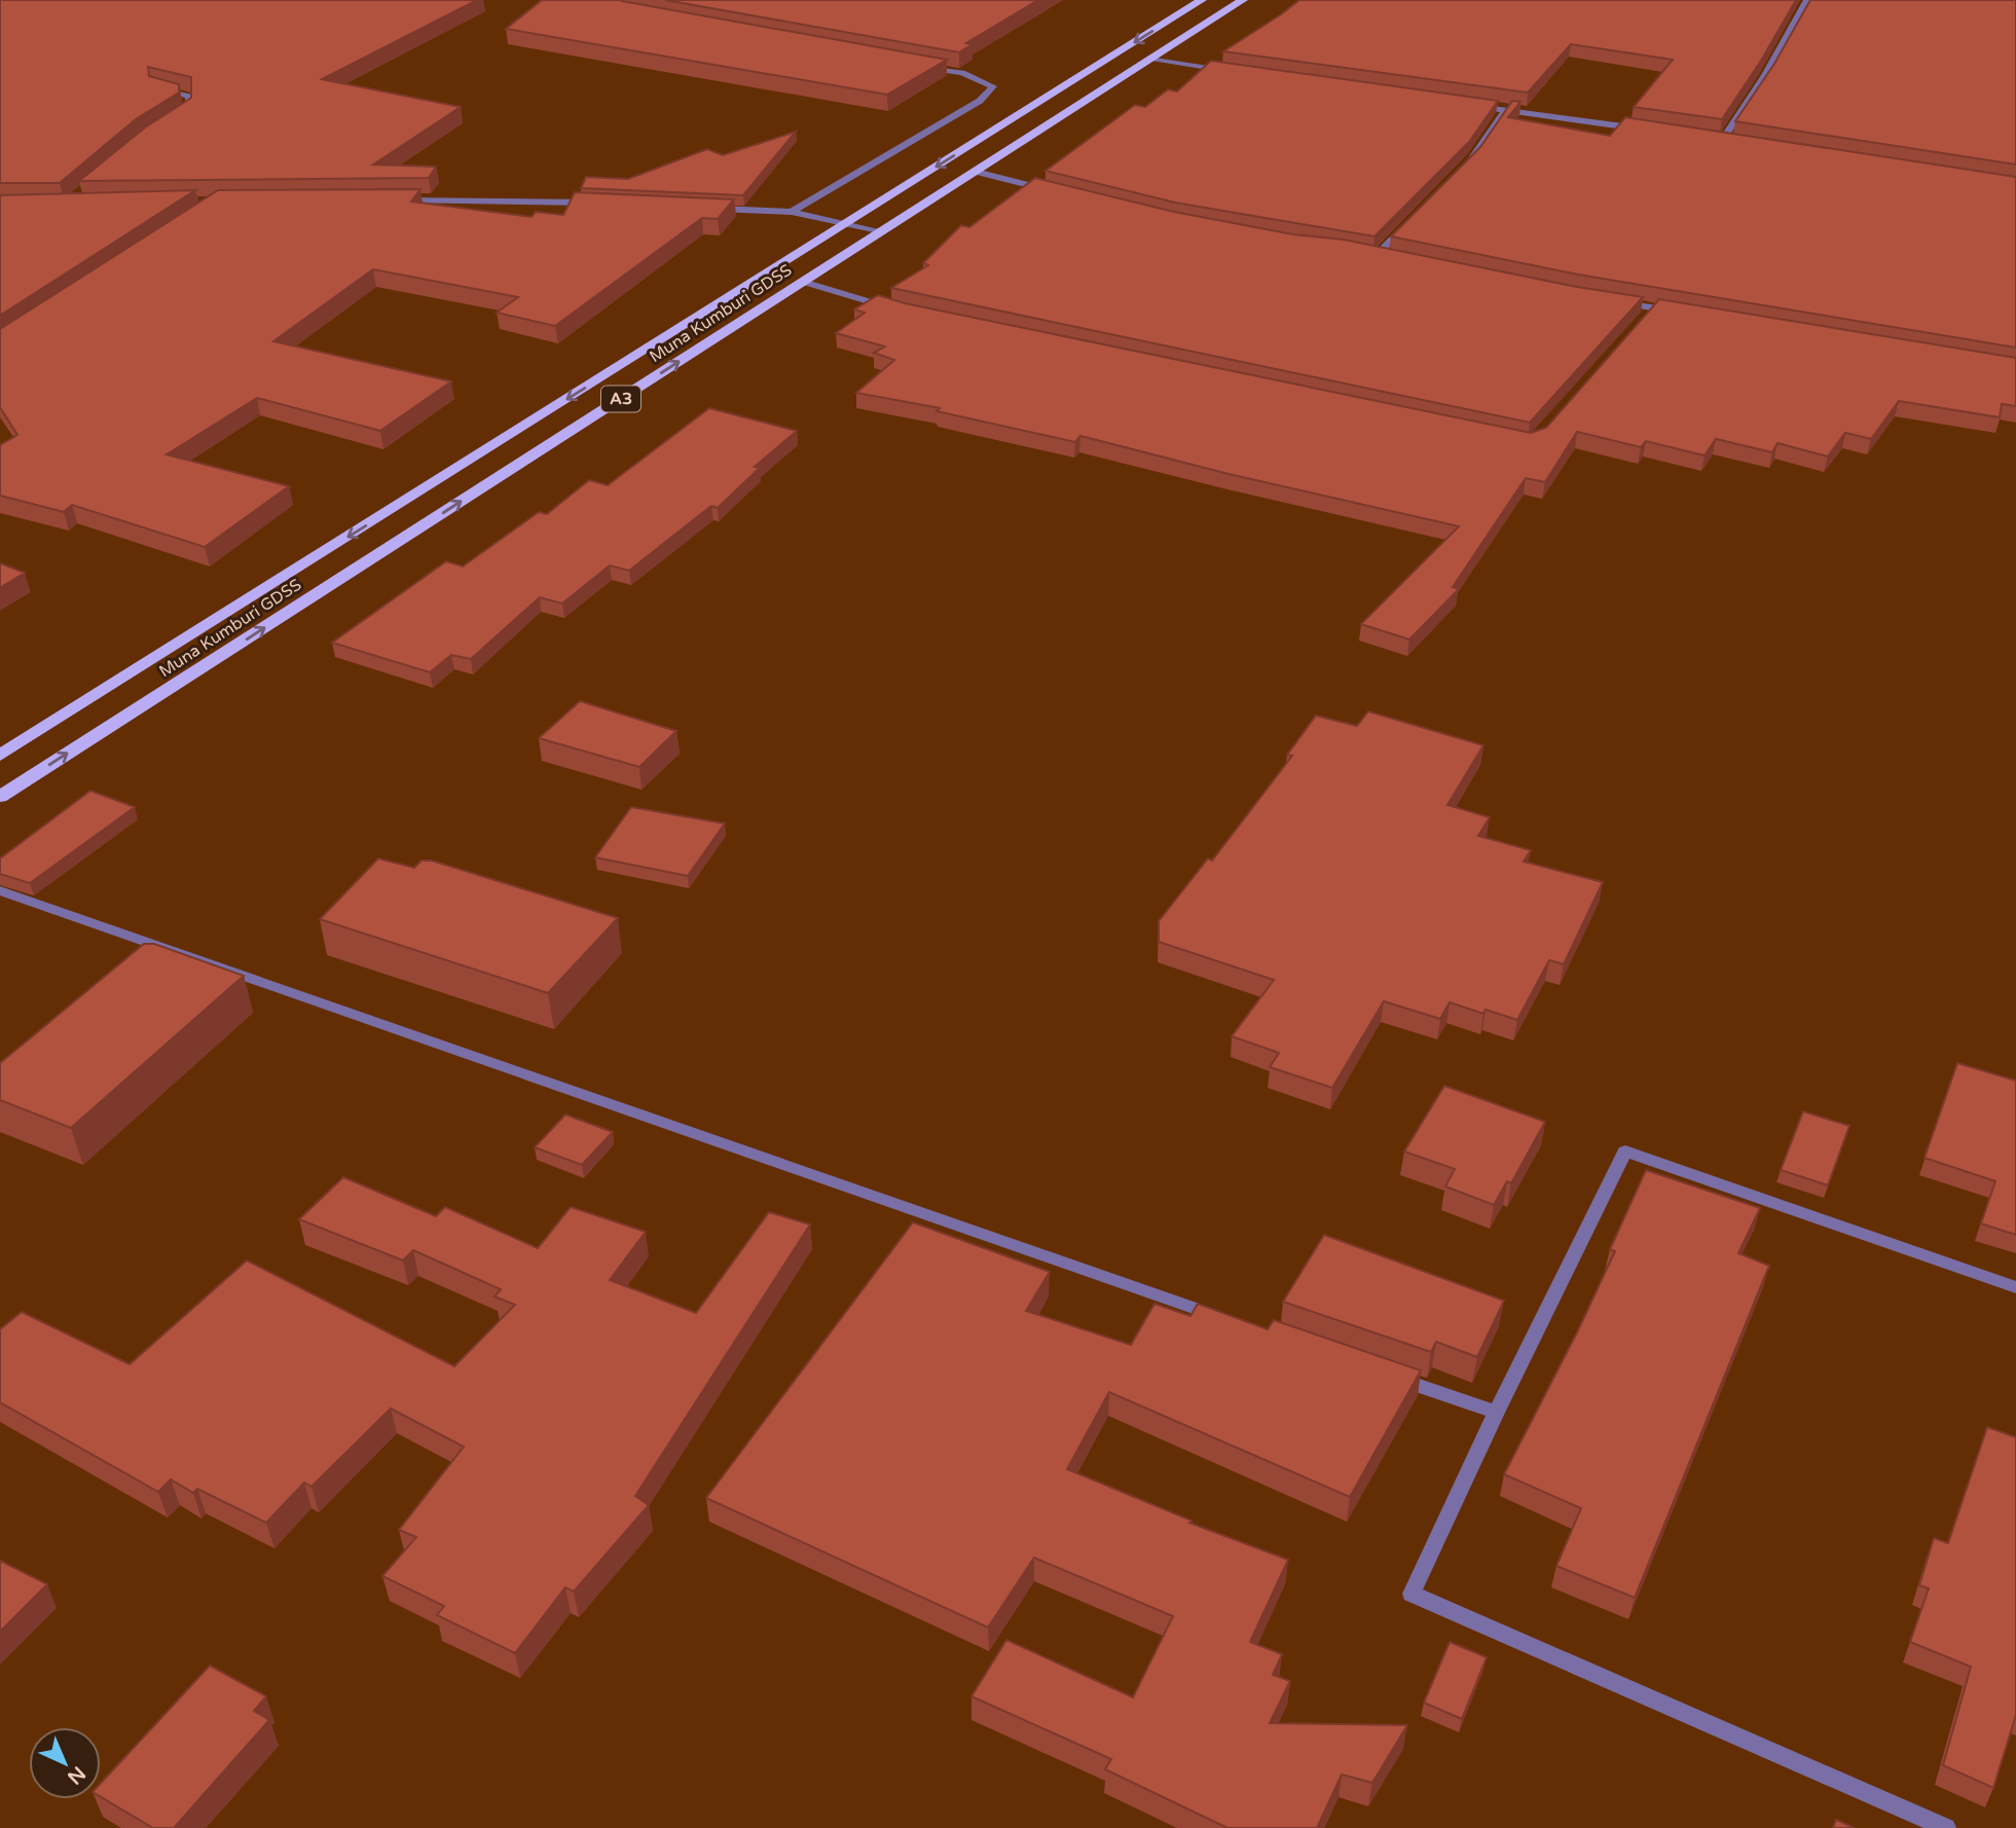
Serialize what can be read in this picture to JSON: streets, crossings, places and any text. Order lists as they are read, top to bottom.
{
  "streets": {
    "highway": ["Muna Kumburi GDSS", "A3"]
  },
  "north": "bottom right"
}
